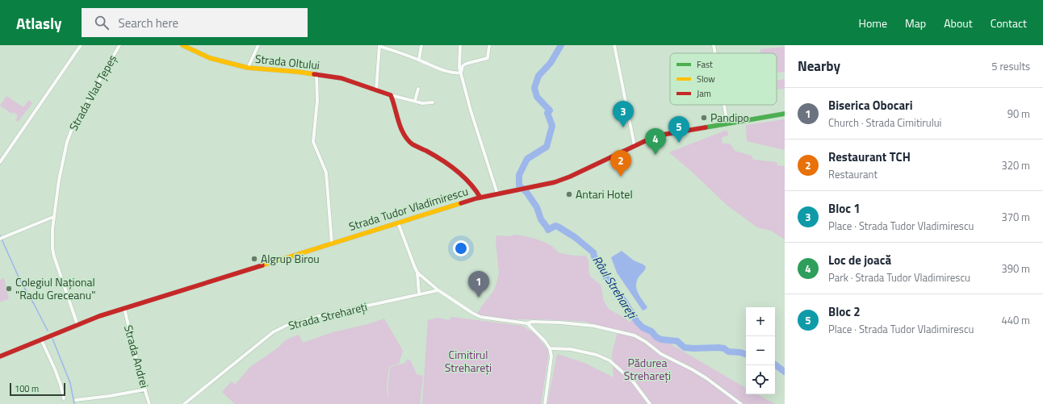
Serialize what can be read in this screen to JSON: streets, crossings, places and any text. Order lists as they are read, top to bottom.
{
  "streets": {
    "main road": ["Strada Oltului", "Strada Tudor Vladimirescu"],
    "street": ["Strada Vlad Țepeș", "Strada Strehareți", "Strada Andrei"]
  },
  "crossings": [
    ["Strada Vlad Țepeș", "Strada Tudor Vladimirescu"],
    ["Strada Tudor Vladimirescu", "Strada Andrei"]
  ],
  "water": ["Râul Strehareți"],
  "parks": ["Cimitirul Strehareți", "Pădurea Strehareți"],
  "places": [
    "Pandipo",
    "Antari Hotel",
    "Algrup Birou",
    "Colegiul Național \"Radu Greceanu\""
  ],
  "legend": ["Fast", "Slow", "Jam"],
  "scale_bar": "100 m",
  "page": {
    "header": "Atlasly",
    "search": "Search here",
    "nav": [
      "Home",
      "Map",
      "About",
      "Contact"
    ],
    "heading": ["Nearby", "5 results"],
    "list": [
      {
        "mark": "1",
        "name": "Biserica Obocari",
        "note": "Church · Strada Cimitirului",
        "value": "90 m"
      },
      {
        "mark": "2",
        "name": "Restaurant TCH",
        "note": "Restaurant",
        "value": "320 m"
      },
      {
        "mark": "3",
        "name": "Bloc 1",
        "note": "Place · Strada Tudor Vladimirescu",
        "value": "370 m"
      },
      {
        "mark": "4",
        "name": "Loc de joacă",
        "note": "Park · Strada Tudor Vladimirescu",
        "value": "390 m"
      },
      {
        "mark": "5",
        "name": "Bloc 2",
        "note": "Place · Strada Tudor Vladimirescu",
        "value": "440 m"
      }
    ],
    "pins": [
      "3",
      "5",
      "4",
      "2",
      "1"
    ],
    "map_buttons": ["+", "−"],
    "scale": "100 m"
  }
}
